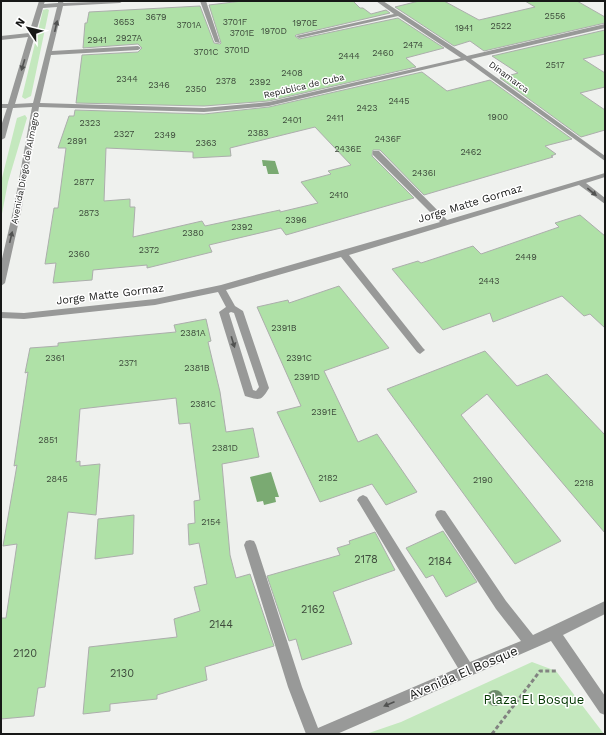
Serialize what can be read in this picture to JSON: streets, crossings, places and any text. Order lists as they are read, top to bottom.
{
  "streets": {
    "street": [
      "Dinamarca",
      "República de Cuba",
      "Avenida Diego de Almagro",
      "Jorge Matte Gormaz",
      "Avenida El Bosque"
    ]
  },
  "crossings": [
    ["Dinamarca", "República de Cuba"],
    ["República de Cuba", "Avenida Diego de Almagro"]
  ],
  "one_way": ["Avenida El Bosque"],
  "parks": ["Plaza El Bosque"],
  "house_numbers": [
    "2556",
    "3679",
    "3653",
    "3701F",
    "1970E",
    "3701A",
    "2522",
    "1941",
    "1970D",
    "3701E",
    "2927A",
    "2941",
    "2474",
    "3701D",
    "3701C",
    "2460",
    "2444",
    "2517",
    "2408",
    "2344",
    "2378",
    "2392",
    "2346",
    "2350",
    "2445",
    "2423",
    "1900",
    "2411",
    "2401",
    "2323",
    "2383",
    "2327",
    "2349",
    "2436F",
    "2891",
    "2363",
    "2436E",
    "2462",
    "2436I",
    "2877",
    "2410",
    "2873",
    "2396",
    "2392",
    "2380",
    "2372",
    "2360",
    "2449",
    "2443",
    "2391B",
    "2381A",
    "2361",
    "2391C",
    "2371",
    "2381B",
    "2391D",
    "2381C",
    "2391E",
    "2851",
    "2381D",
    "2182",
    "2845",
    "2190",
    "2218",
    "2154",
    "2178",
    "2184",
    "2162",
    "2144",
    "2120",
    "2130"
  ],
  "north": "top left"
}
